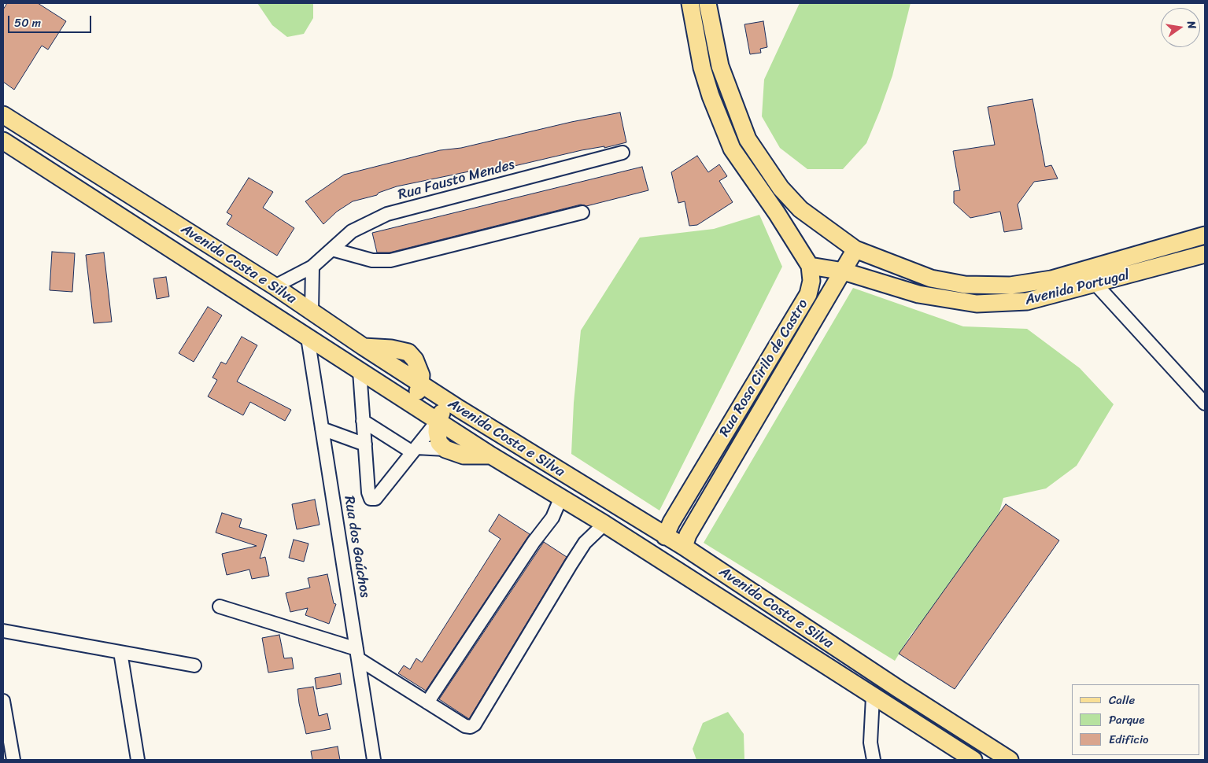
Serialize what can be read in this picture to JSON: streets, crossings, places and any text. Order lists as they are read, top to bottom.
{
  "streets": {
    "main road": ["Avenida Costa e Silva", "Avenida Portugal", "Rua Rosa Cirilo de Castro"],
    "street": ["Rua Fausto Mendes", "Rua dos Gaúchos"]
  },
  "crossings": [
    ["Rua Fausto Mendes", "Avenida Costa e Silva"],
    ["Avenida Costa e Silva", "Rua Rosa Cirilo de Castro"],
    ["Avenida Costa e Silva", "Rua dos Gaúchos"],
    ["Avenida Portugal", "Rua Rosa Cirilo de Castro"]
  ],
  "legend": ["Calle", "Parque", "Edificio"],
  "scale_bar": "50 m",
  "north": "right"
}
